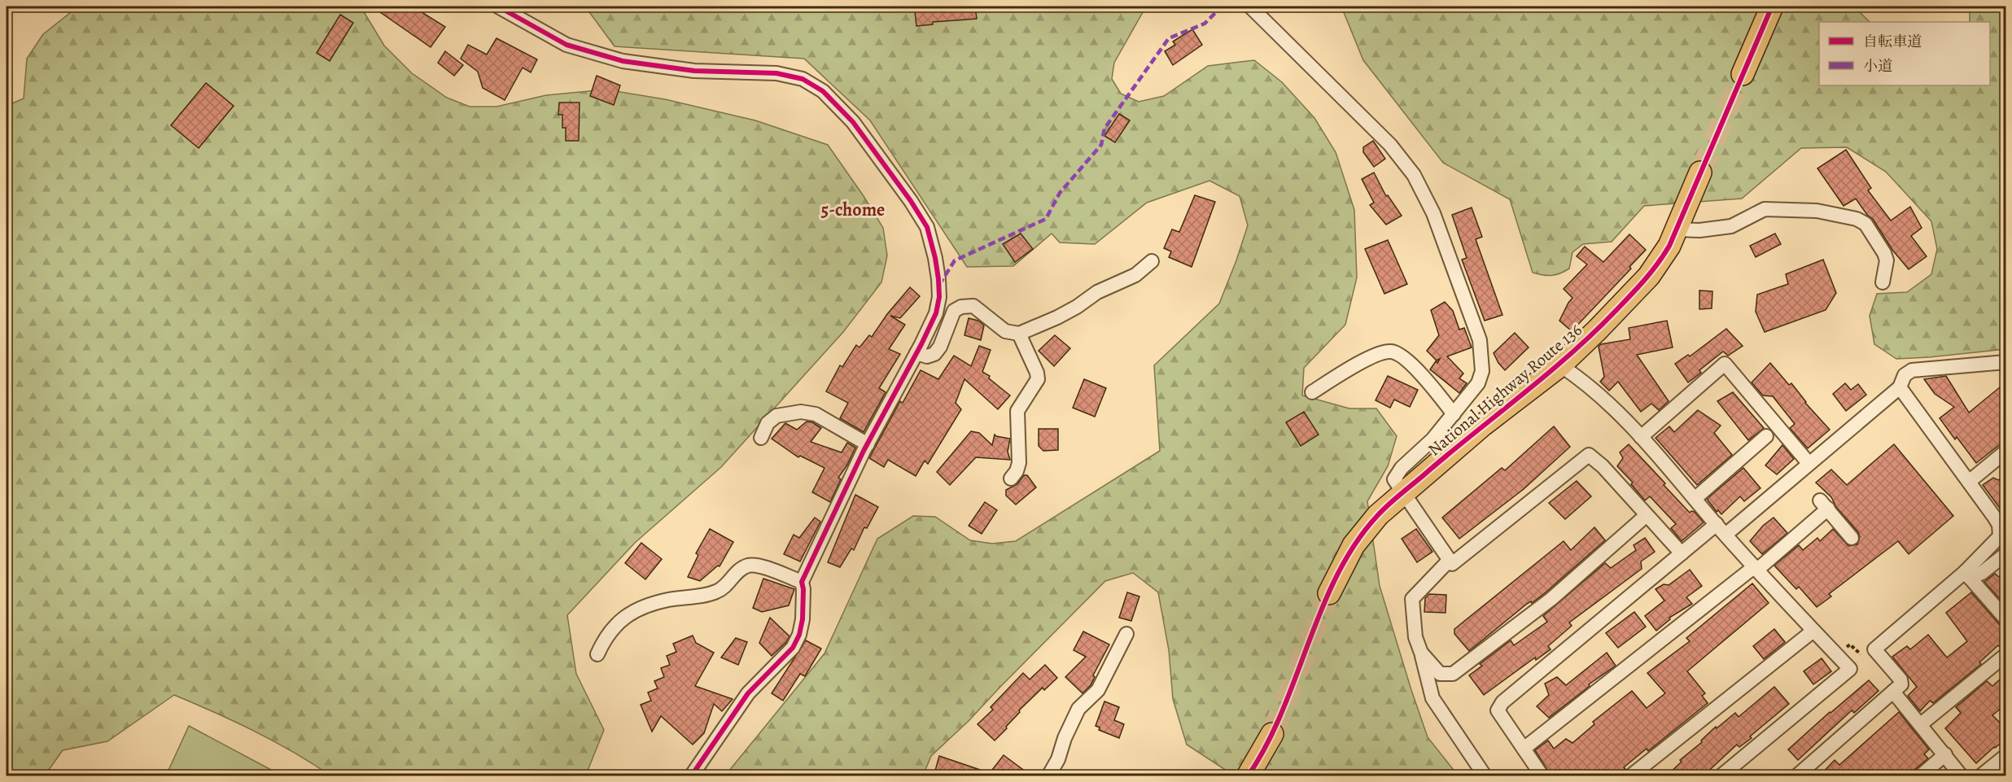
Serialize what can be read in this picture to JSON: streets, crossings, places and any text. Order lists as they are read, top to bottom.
{
  "streets": {
    "highway": ["National Highway Route 136"]
  },
  "districts": ["5-chome"],
  "legend": ["自転車道", "小道"]
}
